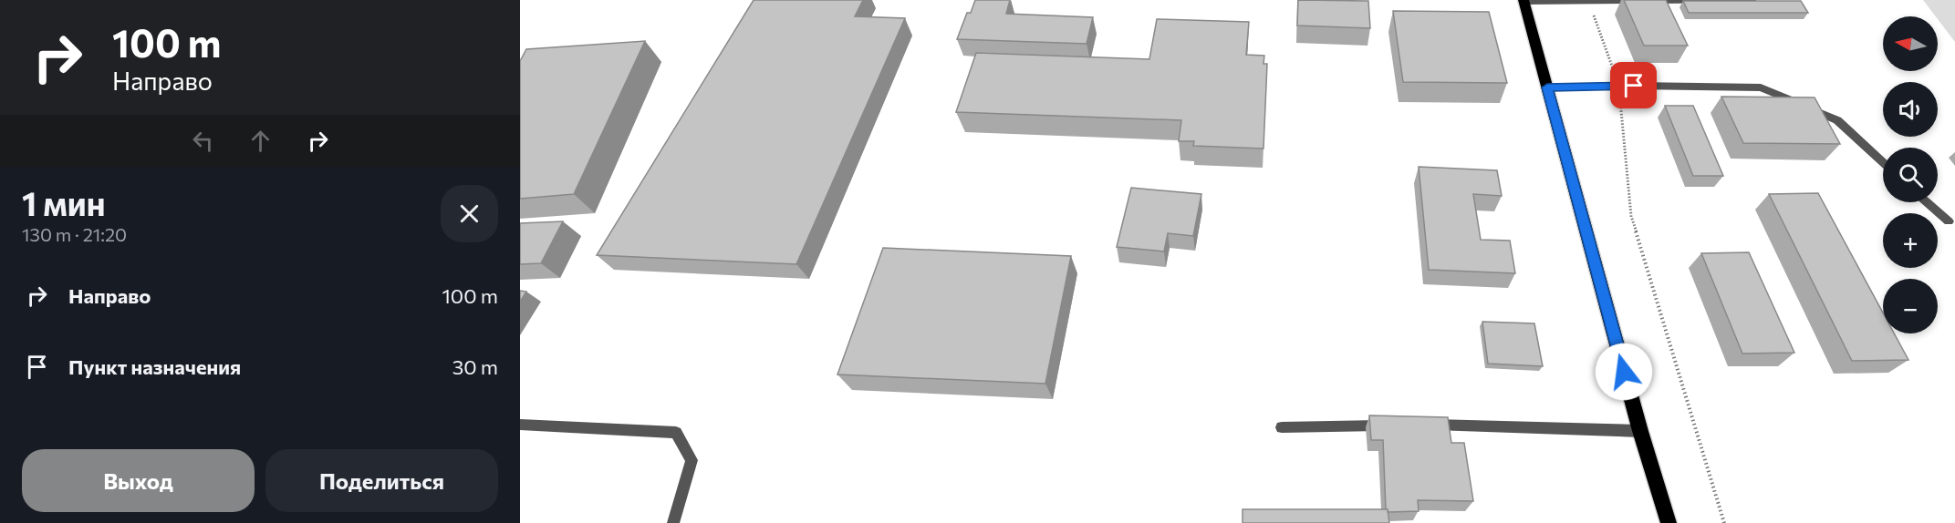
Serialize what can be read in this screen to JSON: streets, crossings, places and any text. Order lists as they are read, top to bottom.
{
  "north": "left",
  "page": {
    "turn": ["100 m", "Направо"],
    "map_buttons": ["+", "−"],
    "heading": ["1 мин", "130 m · 21:20"],
    "list": [
      {
        "name": "Направо",
        "value": "100 m"
      },
      {
        "name": "Пункт назначения",
        "value": "30 m"
      }
    ],
    "buttons": ["Выход", "Поделиться"]
  }
}
